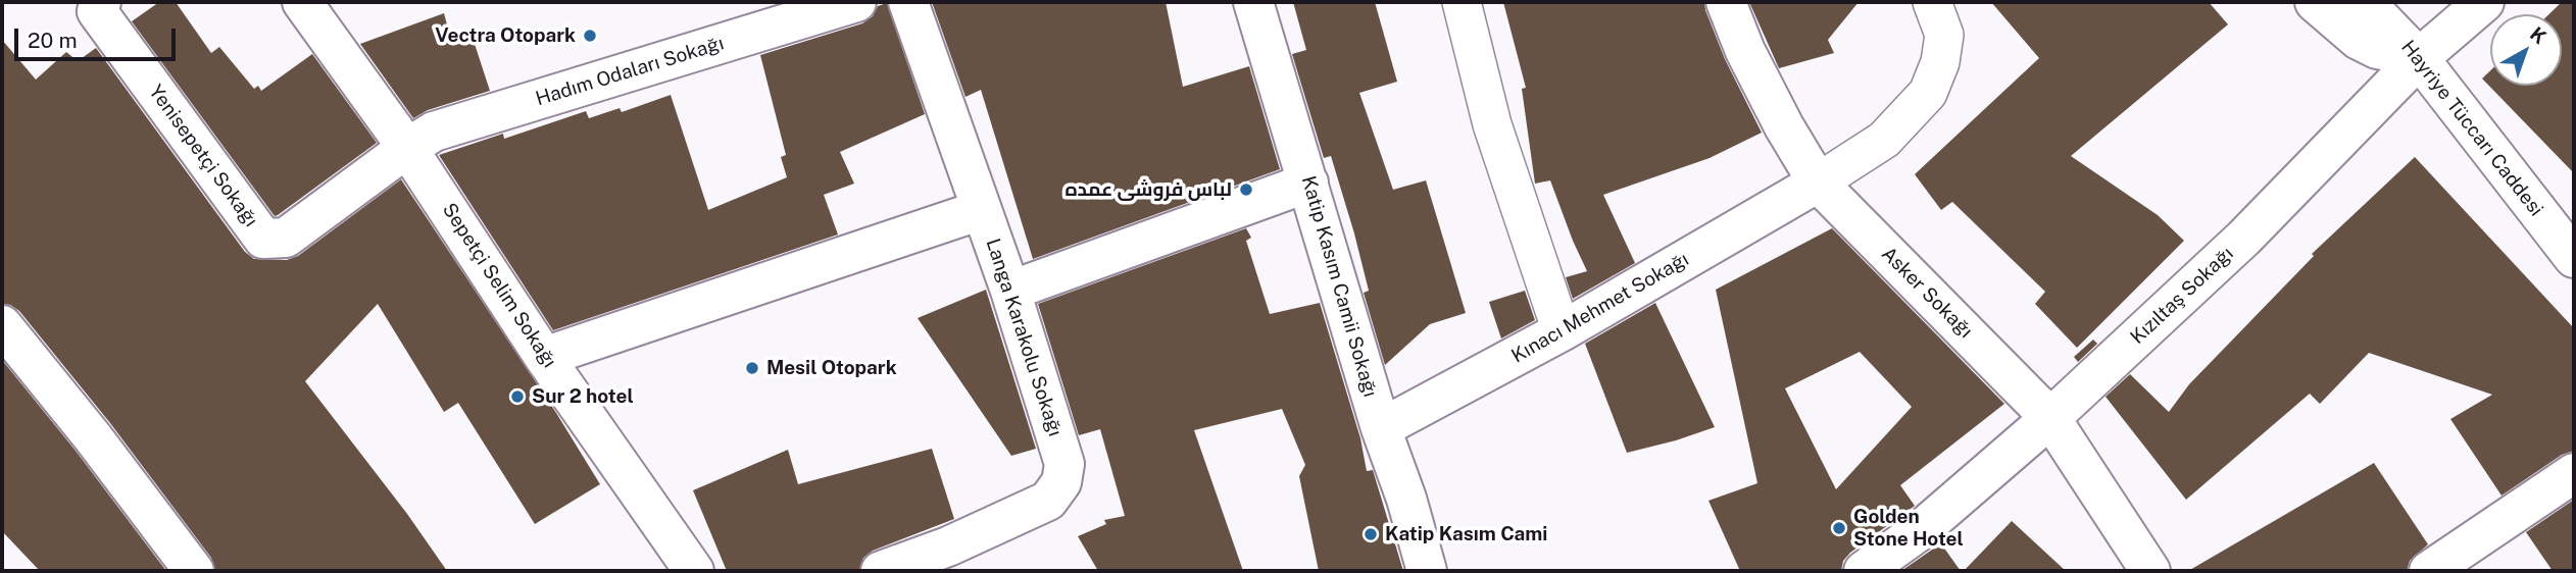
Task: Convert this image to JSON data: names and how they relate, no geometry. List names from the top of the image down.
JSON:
{
  "streets": {
    "street": [
      "Hadım Odaları Sokağı",
      "Hayriye Tüccarı Caddesi",
      "Yenisepetçi Sokağı",
      "Sepetçi Selim Sokağı",
      "Katip Kasım Camii Sokağı",
      "Asker Sokağı",
      "Kızıltaş Sokağı",
      "Kınacı Mehmet Sokağı",
      "Langa Karakolu Sokağı"
    ]
  },
  "crossings": [
    ["Hadım Odaları Sokağı", "Yenisepetçi Sokağı"],
    ["Hadım Odaları Sokağı", "Sepetçi Selim Sokağı"],
    ["Hayriye Tüccarı Caddesi", "Kızıltaş Sokağı"],
    ["Yenisepetçi Sokağı", "Sepetçi Selim Sokağı"],
    ["Katip Kasım Camii Sokağı", "Kınacı Mehmet Sokağı"],
    ["Asker Sokağı", "Kızıltaş Sokağı"],
    ["Asker Sokağı", "Kınacı Mehmet Sokağı"]
  ],
  "places": [
    "Vectra Otopark",
    "لباس فروشی عمده",
    "Mesil Otopark",
    "Sur 2 hotel",
    "Golden Stone Hotel",
    "Katip Kasım Cami"
  ],
  "scale_bar": "20 m",
  "north": "top right"
}
